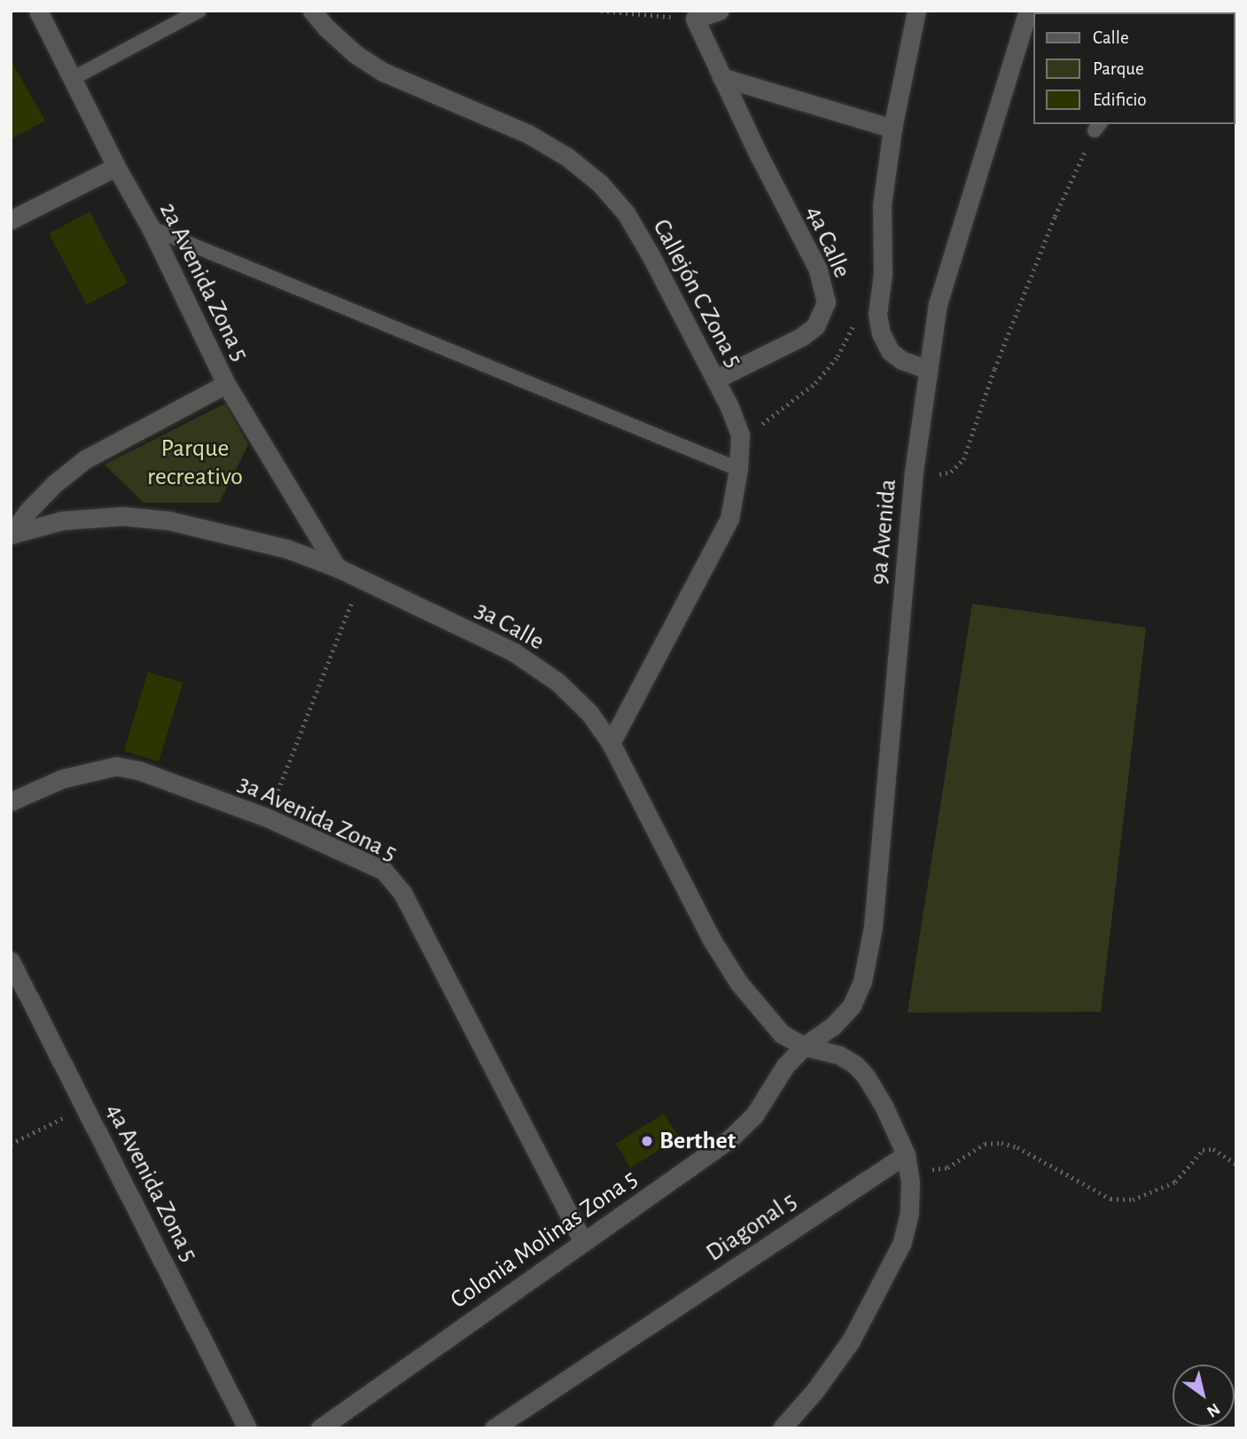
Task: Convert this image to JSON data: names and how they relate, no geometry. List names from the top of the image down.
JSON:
{
  "streets": {
    "street": [
      "4a Calle",
      "2a Avenida Zona 5",
      "Callejón C Zona 5",
      "9a Avenida",
      "3a Calle",
      "3a Avenida Zona 5",
      "4a Avenida Zona 5",
      "Diagonal 5",
      "Colonia Molinas Zona 5"
    ]
  },
  "crossings": [
    ["4a Calle", "Callejón C Zona 5"],
    ["4a Calle", "9a Avenida"],
    ["2a Avenida Zona 5", "3a Calle"],
    ["Callejón C Zona 5", "3a Calle"],
    ["9a Avenida", "3a Calle"],
    ["9a Avenida", "Colonia Molinas Zona 5"],
    ["3a Calle", "Colonia Molinas Zona 5"],
    ["3a Avenida Zona 5", "Colonia Molinas Zona 5"]
  ],
  "parks": ["Parque recreativo"],
  "places": ["Berthet"],
  "legend": ["Calle", "Parque", "Edificio"],
  "north": "bottom right"
}
